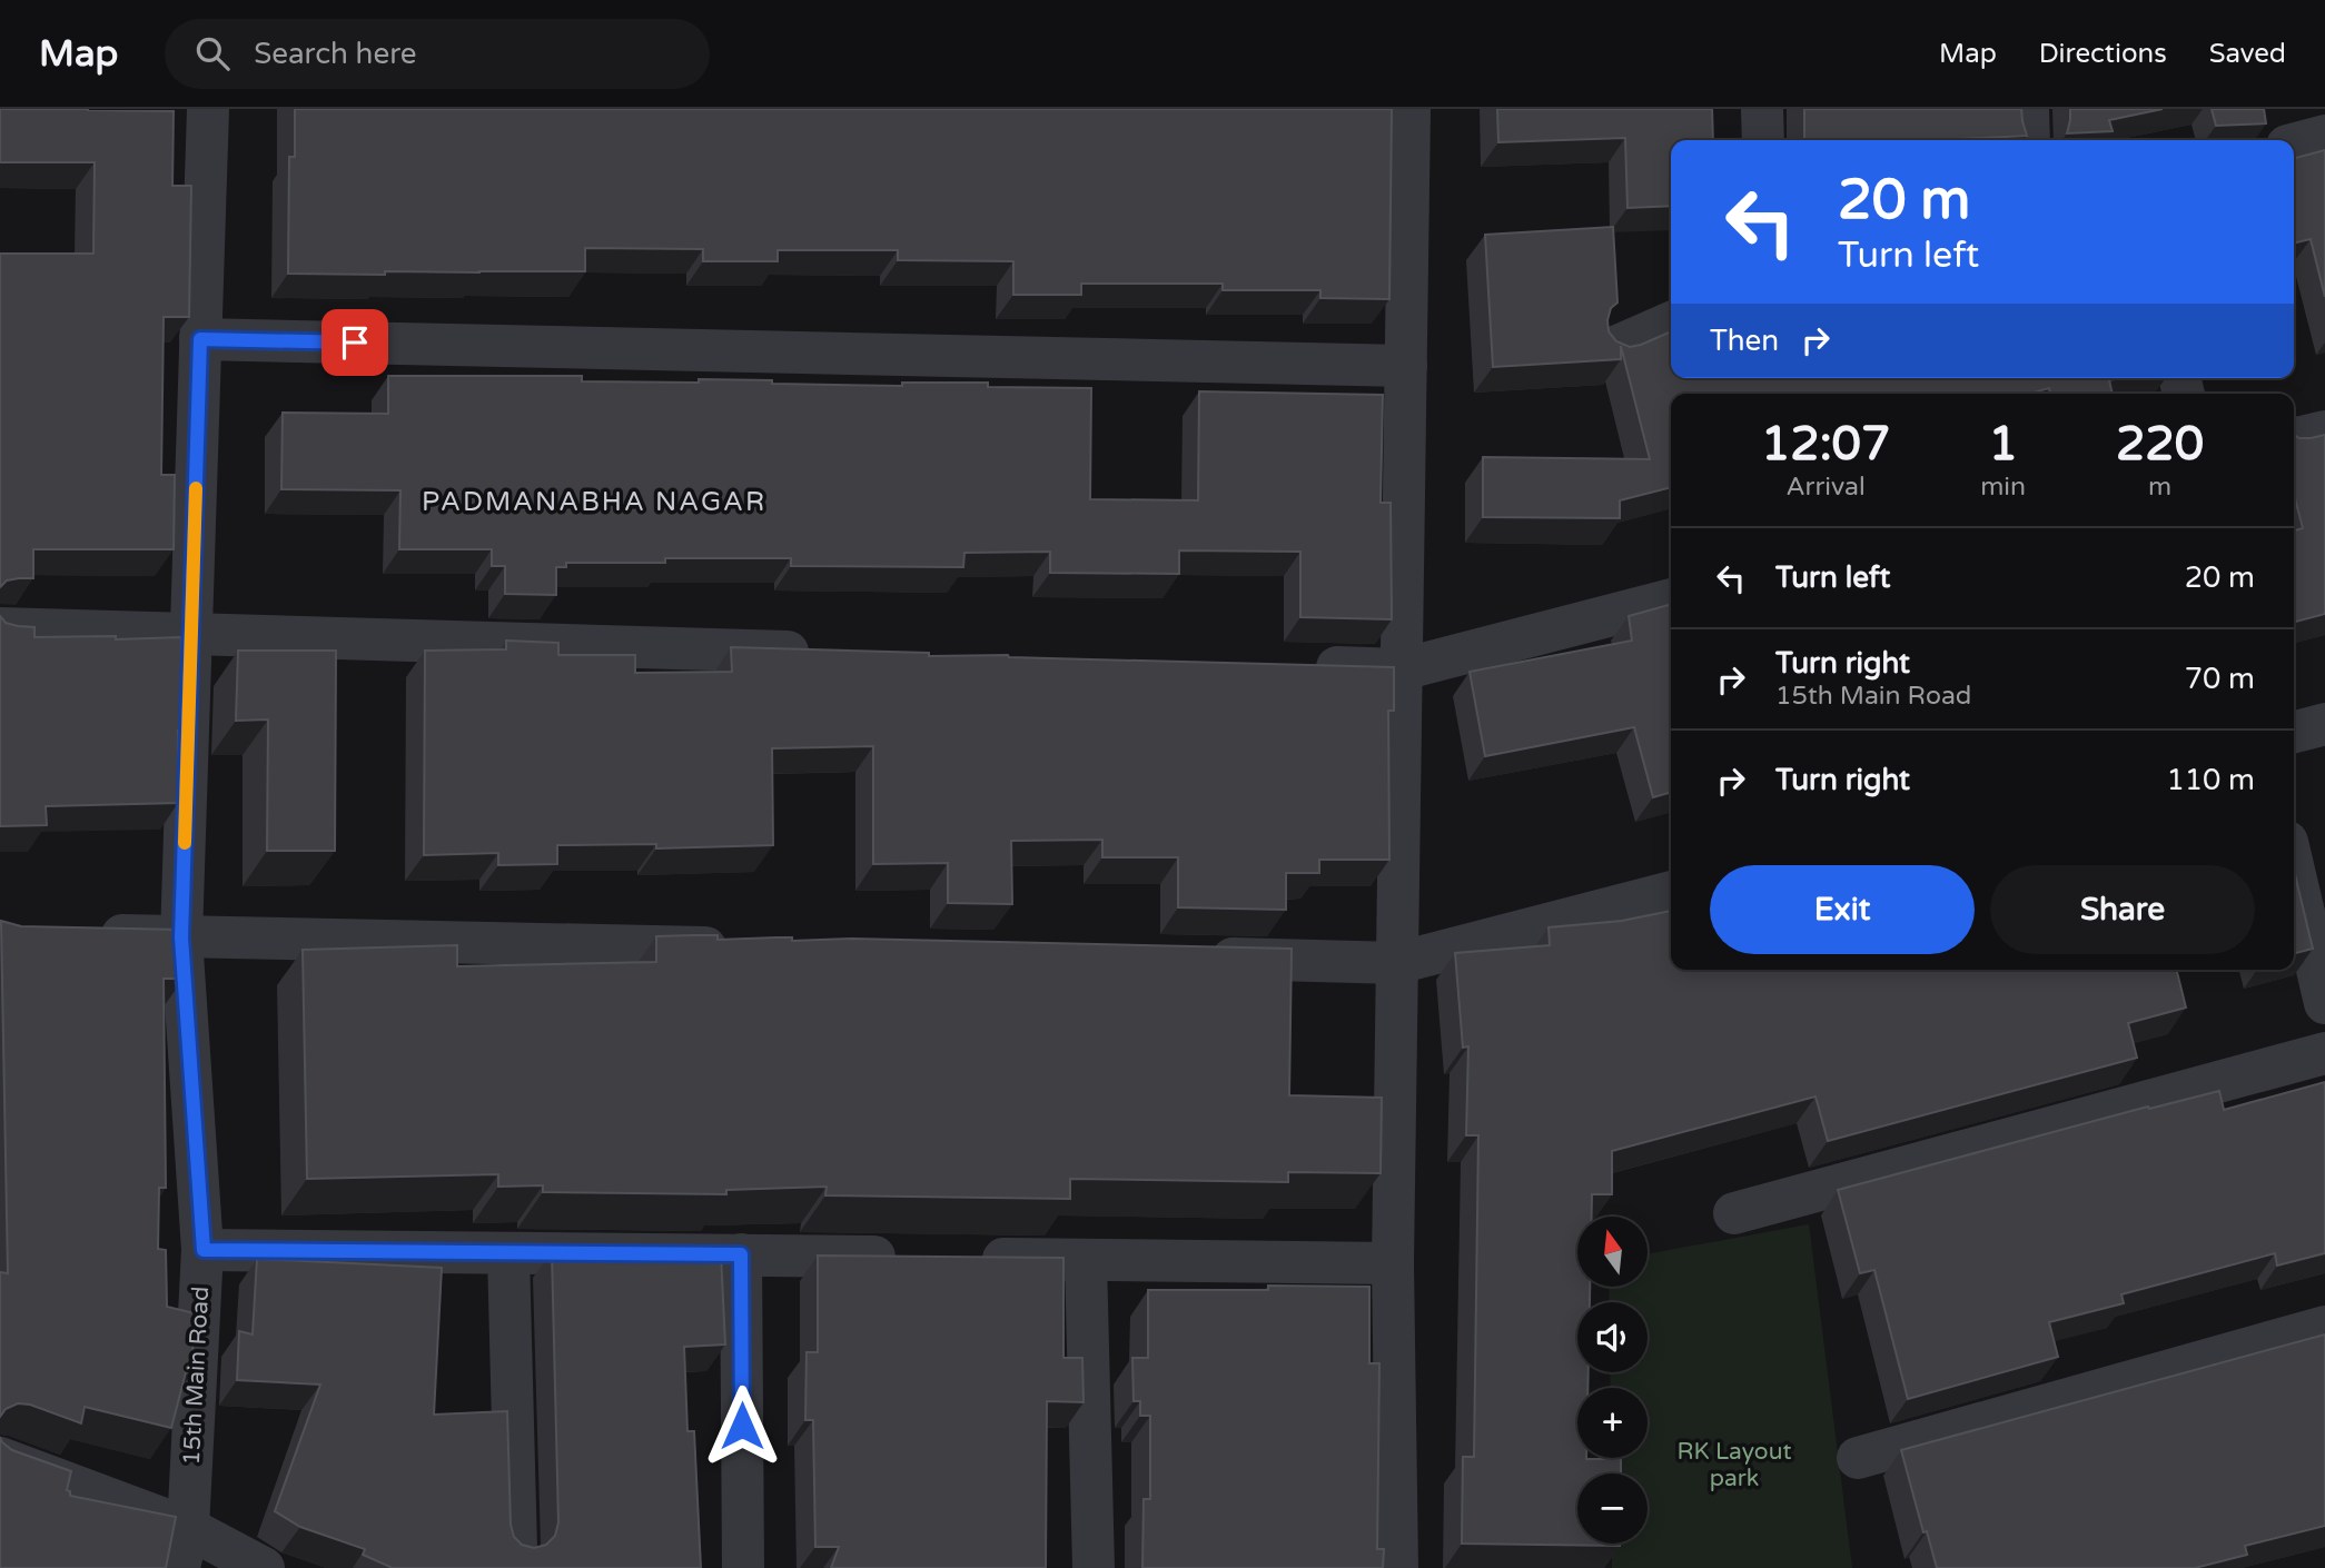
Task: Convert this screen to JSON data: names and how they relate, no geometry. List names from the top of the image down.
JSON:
{
  "streets": {
    "street": ["15th Main Road"]
  },
  "districts": ["PADMANABHA NAGAR"],
  "parks": ["RK Layout park"],
  "north": "top",
  "page": {
    "header": "Map",
    "search": "Search here",
    "nav": ["Map", "Directions", "Saved"],
    "turn": ["20 m", "Turn left"],
    "then": "Then",
    "eta": [
      "12:07",
      "Arrival",
      "1",
      "min",
      "220",
      "m"
    ],
    "list": [
      {
        "name": "Turn left",
        "value": "20 m"
      },
      {
        "name": "Turn right",
        "note": "15th Main Road",
        "value": "70 m"
      },
      {
        "name": "Turn right",
        "value": "110 m"
      }
    ],
    "buttons": ["Exit", "Share"],
    "map_buttons": ["+", "−"]
  }
}
